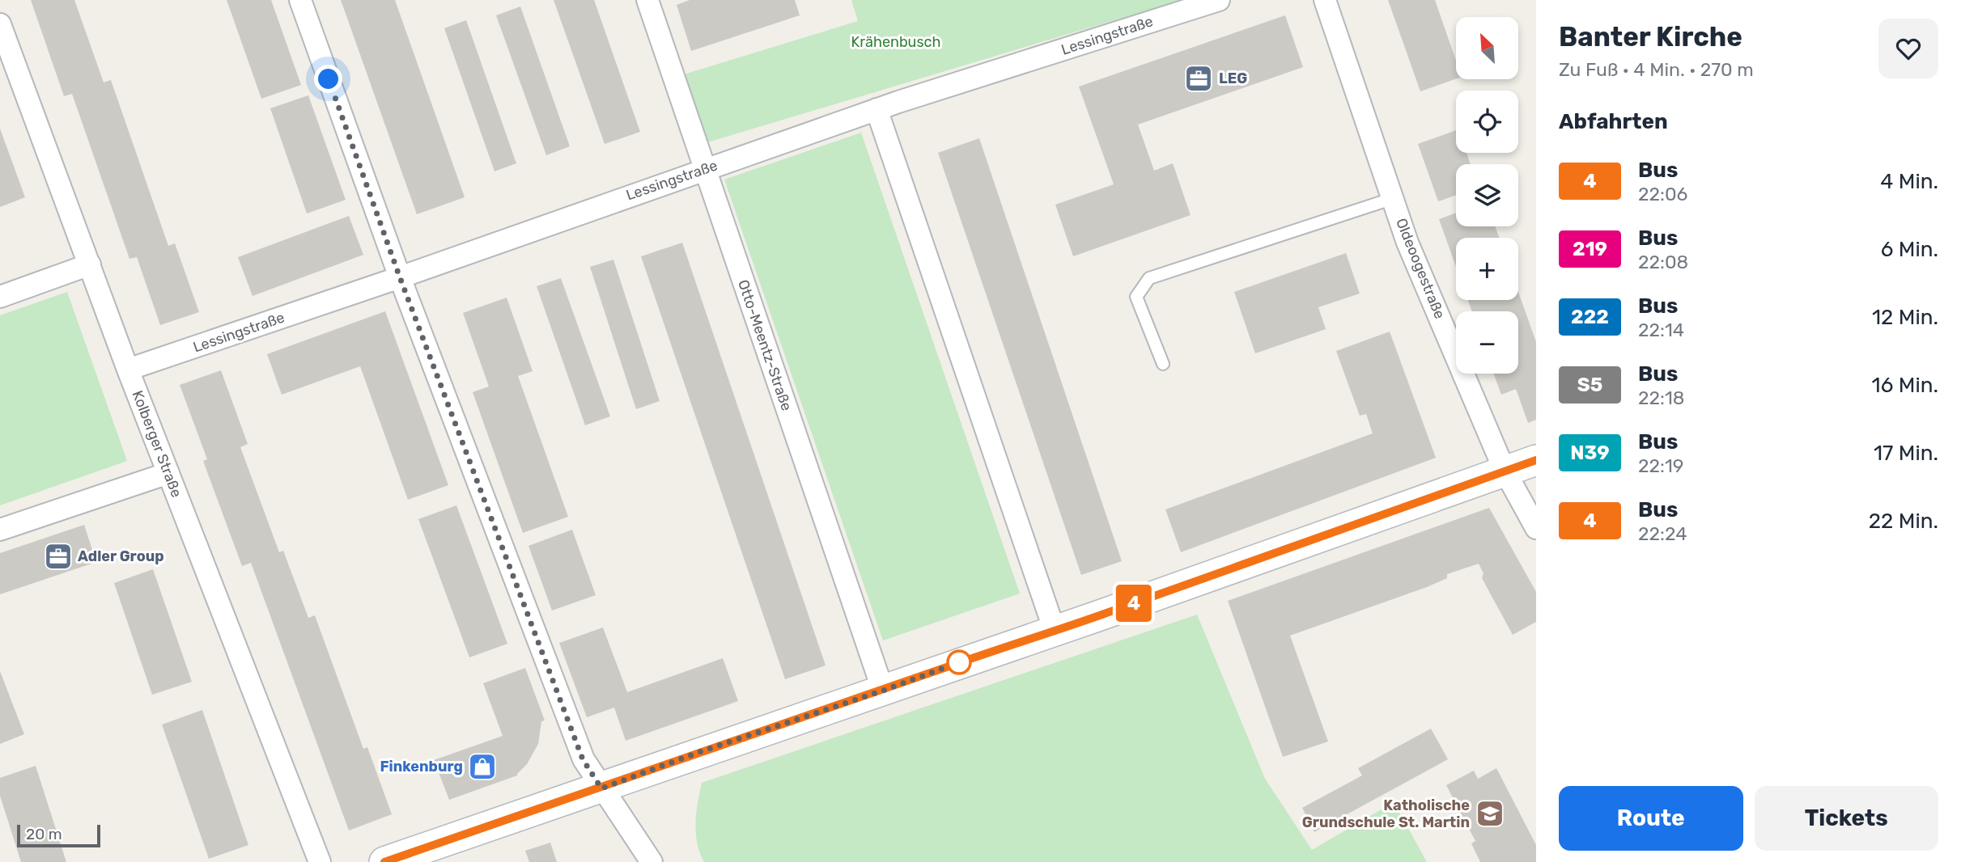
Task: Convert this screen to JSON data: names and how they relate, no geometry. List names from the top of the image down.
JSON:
{
  "streets": {
    "street": [
      "Lessingstraße",
      "Oldeoogestraße",
      "Otto-Meentz-Straße",
      "Kolberger Straße"
    ]
  },
  "crossings": [
    ["Lessingstraße", "Otto-Meentz-Straße"],
    ["Lessingstraße", "Kolberger Straße"]
  ],
  "parks": ["Krähenbusch"],
  "places": {
    "office": ["LEG", "Adler Group"],
    "shop": ["Finkenburg"],
    "school or university": ["Katholische Grundschule St. Martin"]
  },
  "lines": ["bus line 4"],
  "scale_bar": "20 m",
  "north": "top left",
  "page": {
    "on_map": "4",
    "heading": [
      ["Banter Kirche", "Zu Fuß · 4 Min. · 270 m"],
      "Abfahrten"
    ],
    "map_buttons": ["+", "−"],
    "list": [
      {
        "mark": "4",
        "name": "Bus",
        "note": "22:06",
        "value": "4 Min."
      },
      {
        "mark": "219",
        "name": "Bus",
        "note": "22:08",
        "value": "6 Min."
      },
      {
        "mark": "222",
        "name": "Bus",
        "note": "22:14",
        "value": "12 Min."
      },
      {
        "mark": "S5",
        "name": "Bus",
        "note": "22:18",
        "value": "16 Min."
      },
      {
        "mark": "N39",
        "name": "Bus",
        "note": "22:19",
        "value": "17 Min."
      },
      {
        "mark": "4",
        "name": "Bus",
        "note": "22:24",
        "value": "22 Min."
      }
    ],
    "buttons": ["Route", "Tickets"],
    "scale": "20 m"
  }
}
